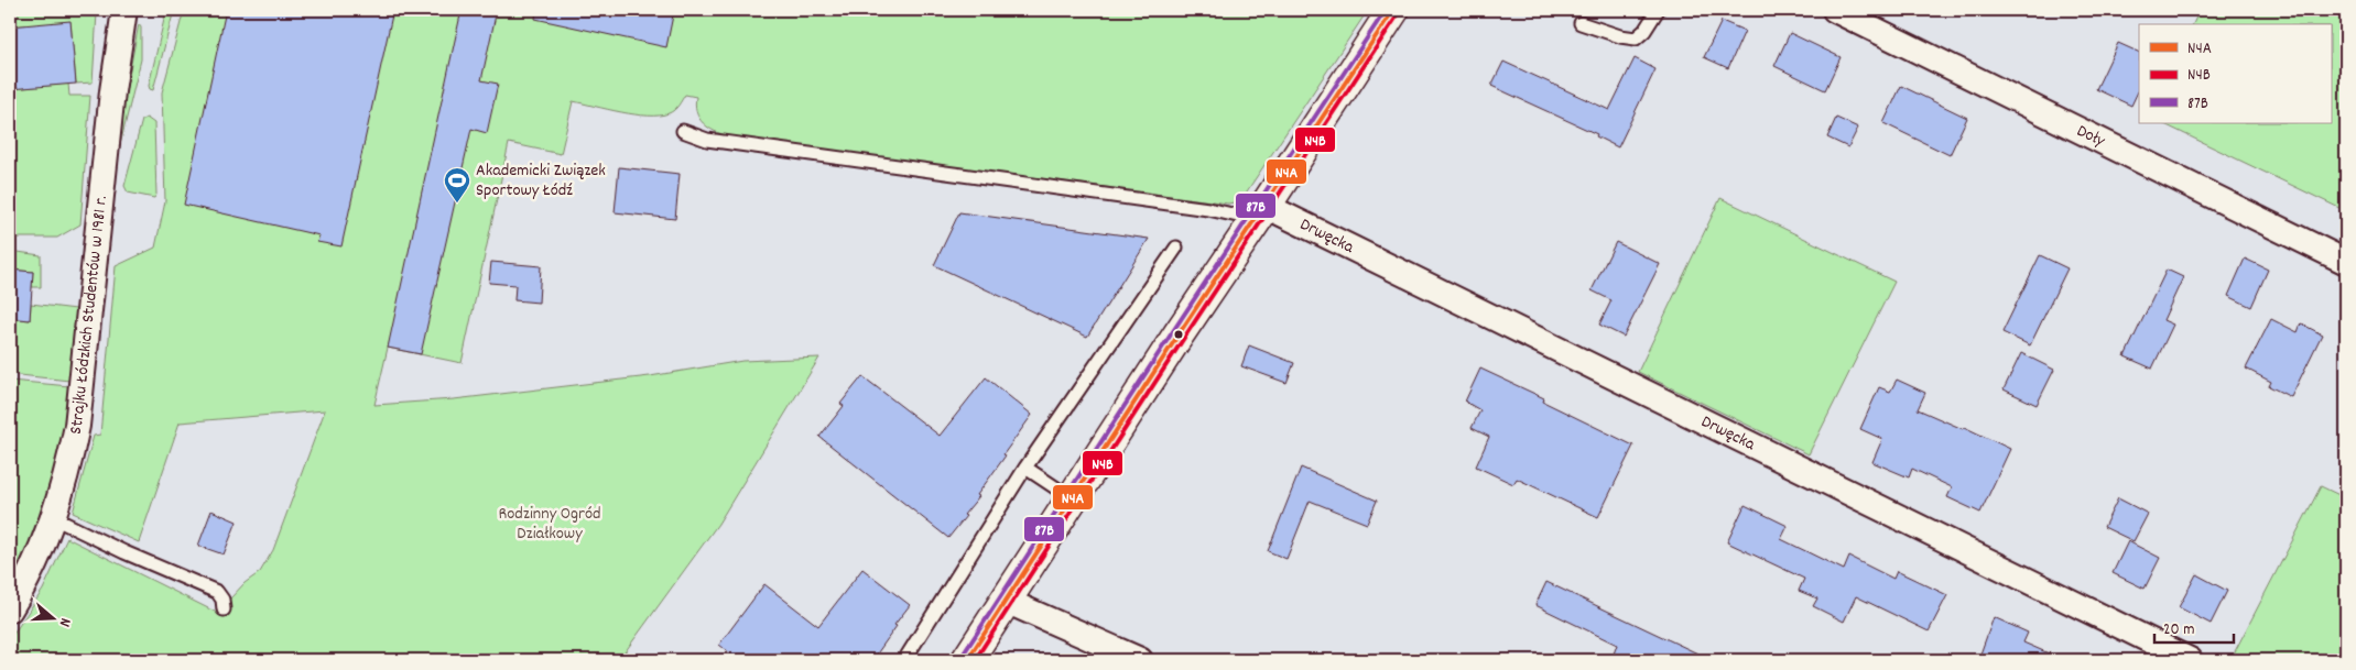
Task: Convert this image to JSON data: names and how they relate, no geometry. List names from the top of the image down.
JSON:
{
  "streets": {
    "street": ["Doły", "Drwęcka", "Strajku Łódzkich Studentów w 1981 r."]
  },
  "parks": ["Rodzinny Ogród Działkowy"],
  "places": {
    "sports": ["Akademicki Związek Sportowy Łódź"]
  },
  "lines": ["transit line N4A", "transit line 87B", "transit line N4B"],
  "legend": ["N4A", "N4B", "87B"],
  "scale_bar": "20 m",
  "north": "right"
}
